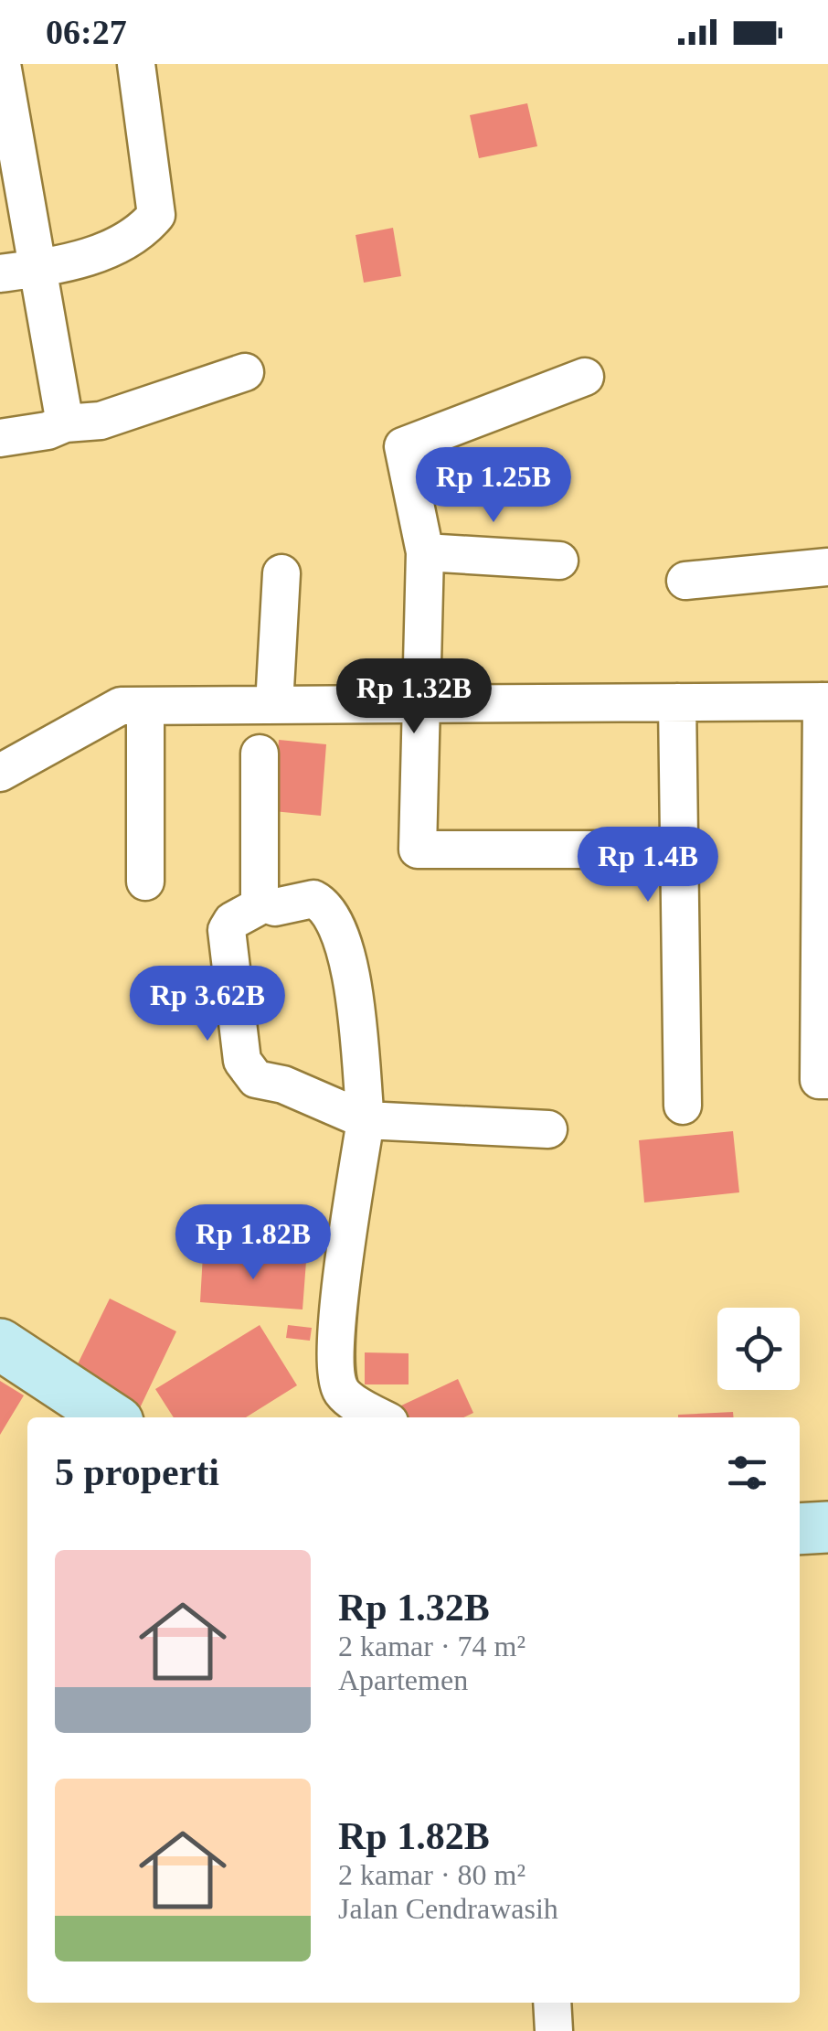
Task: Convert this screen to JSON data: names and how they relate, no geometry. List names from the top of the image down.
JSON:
{
  "page": {
    "status": "06:27",
    "price": [
      "Rp 1.25B",
      "Rp 1.32B",
      "Rp 1.4B",
      "Rp 3.62B",
      "Rp 1.82B"
    ],
    "heading": "5 properti",
    "list": [
      {
        "name": "Rp 1.32B",
        "note": "2 kamar · 74 m² · Apartemen"
      },
      {
        "name": "Rp 1.82B",
        "note": "2 kamar · 80 m² · Jalan Cendrawasih"
      }
    ]
  }
}
